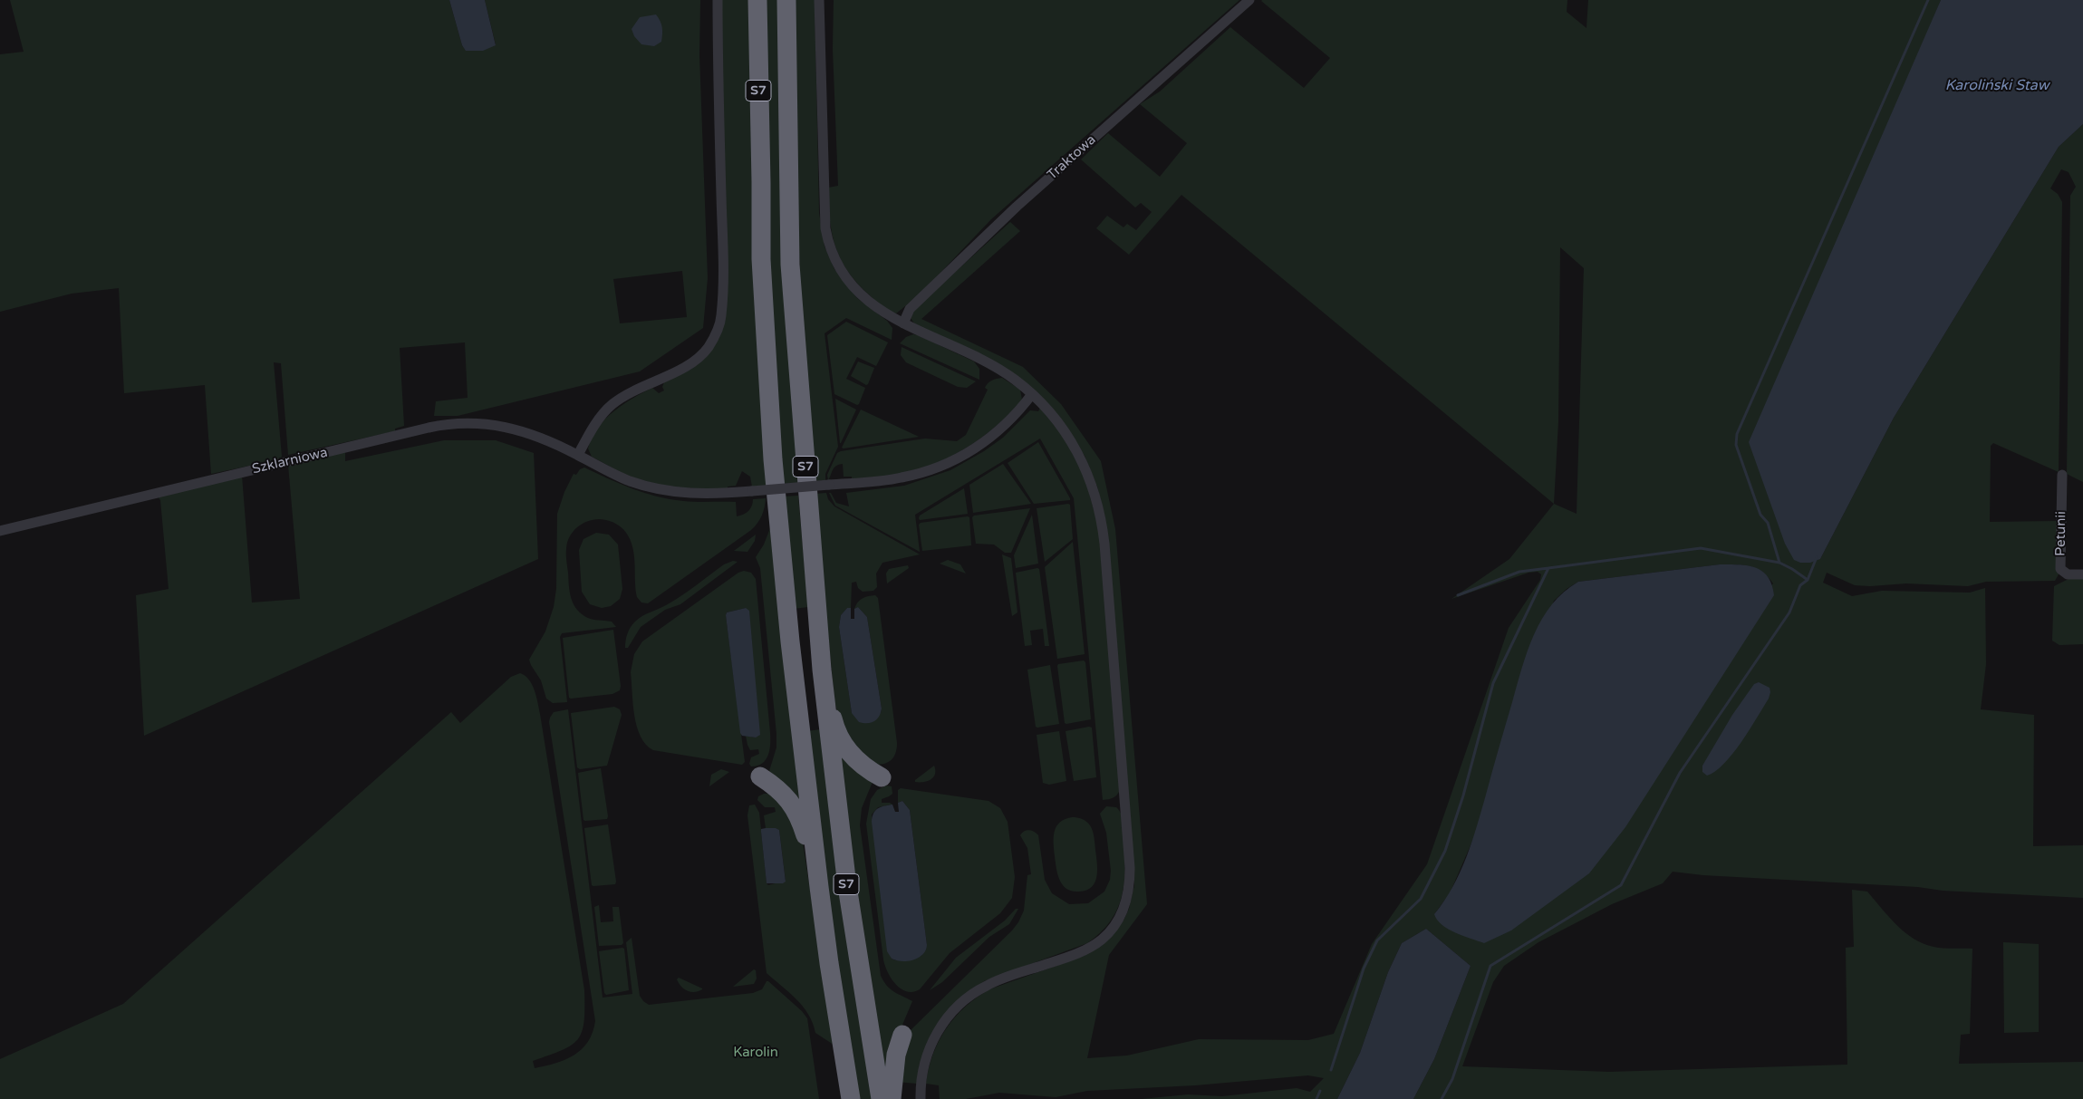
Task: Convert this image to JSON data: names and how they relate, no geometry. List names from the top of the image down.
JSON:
{
  "streets": {
    "highway": ["S7"],
    "street": ["Traktowa", "Szklarniowa", "Petunii"]
  },
  "water": ["Karoliński Staw"],
  "parks": ["Karolin"]
}
